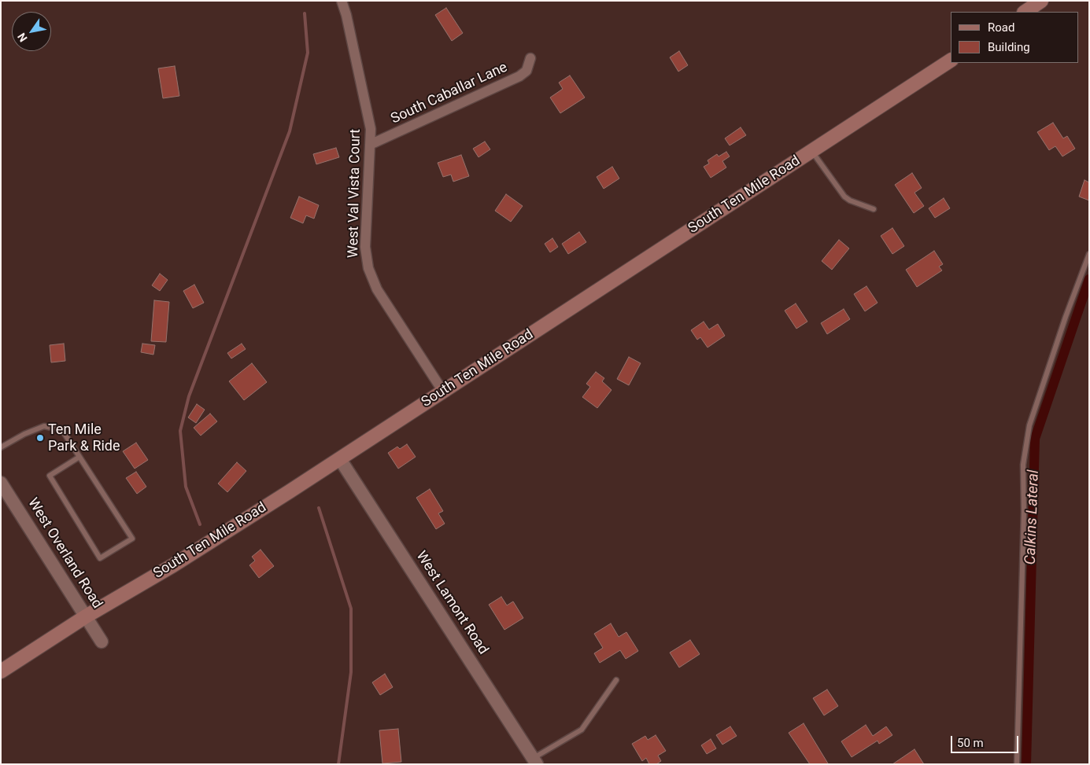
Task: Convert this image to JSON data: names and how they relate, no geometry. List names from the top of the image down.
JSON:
{
  "streets": {
    "main road": ["South Ten Mile Road"],
    "street": [
      "South Caballar Lane",
      "West Val Vista Court",
      "West Overland Road",
      "West Lamont Road"
    ]
  },
  "crossings": [
    ["South Caballar Lane", "West Val Vista Court"],
    ["West Val Vista Court", "South Ten Mile Road"],
    ["South Ten Mile Road", "West Overland Road"],
    ["South Ten Mile Road", "West Lamont Road"]
  ],
  "water": ["Calkins Lateral"],
  "places": ["Ten Mile Park & Ride"],
  "legend": ["Road", "Building"],
  "scale_bar": "50 m",
  "north": "bottom left"
}
